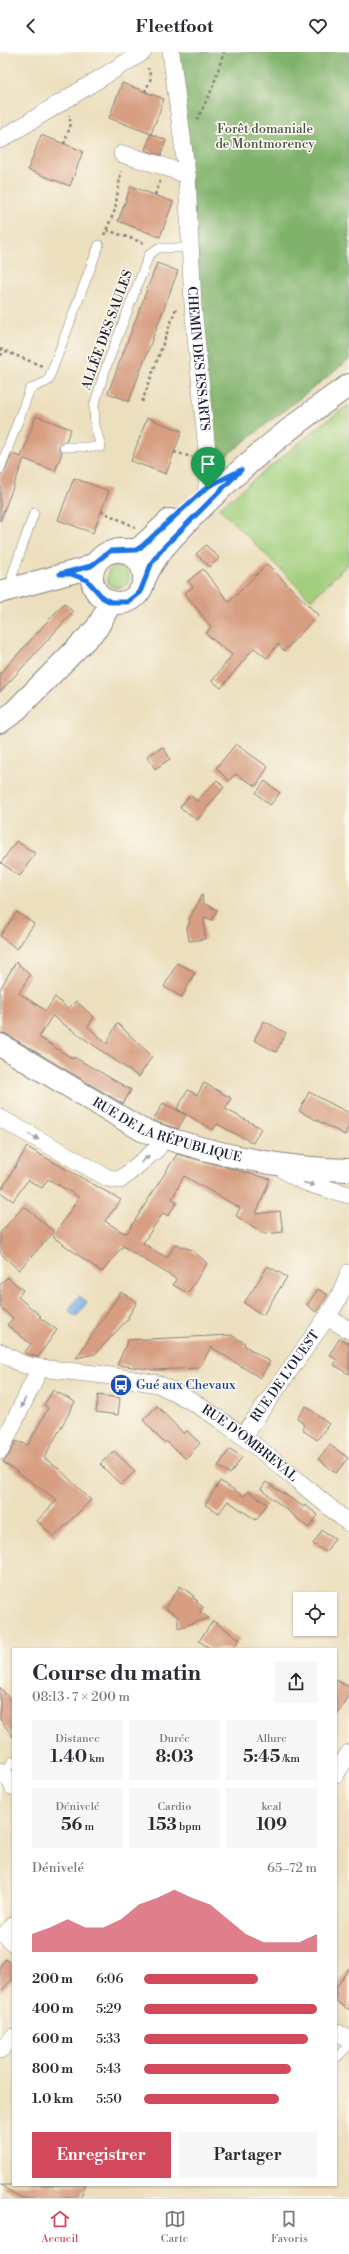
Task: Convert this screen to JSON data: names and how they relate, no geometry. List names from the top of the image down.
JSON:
{
  "streets": {
    "main road": ["RUE DE LA RÉPUBLIQUE"],
    "street": ["CHEMIN DES ESSARTS", "RUE DE L'OUEST", "RUE D'OMBREVAL"],
    "lane": ["ALLÉE DES SAULES"]
  },
  "crossings": [
    ["RUE DE L'OUEST", "RUE D'OMBREVAL"]
  ],
  "parks": ["Forêt domaniale de Montmorency"],
  "places": {
    "bus stop": ["Gué aux Chevaux"]
  },
  "page": {
    "header": "Fleetfoot",
    "heading": ["Course du matin", "08:13 · 7 × 200 m"],
    "stats": [
      ["Distance", "1.40 km"],
      ["Durée", "8:03"],
      ["Allure", "5:45 /km"],
      ["Dénivelé", "56 m"],
      ["Cardio", "153 bpm"],
      ["kcal", "109"]
    ],
    "chart": ["Dénivelé", "65–72 m"],
    "list": [
      {
        "name": "200 m",
        "note": "6:06"
      },
      {
        "name": "400 m",
        "note": "5:29"
      },
      {
        "name": "600 m",
        "note": "5:33"
      },
      {
        "name": "800 m",
        "note": "5:43"
      },
      {
        "name": "1.0 km",
        "note": "5:50"
      }
    ],
    "buttons": ["Enregistrer", "Partager"],
    "tabs": ["Accueil", "Carte", "Favoris"]
  }
}
